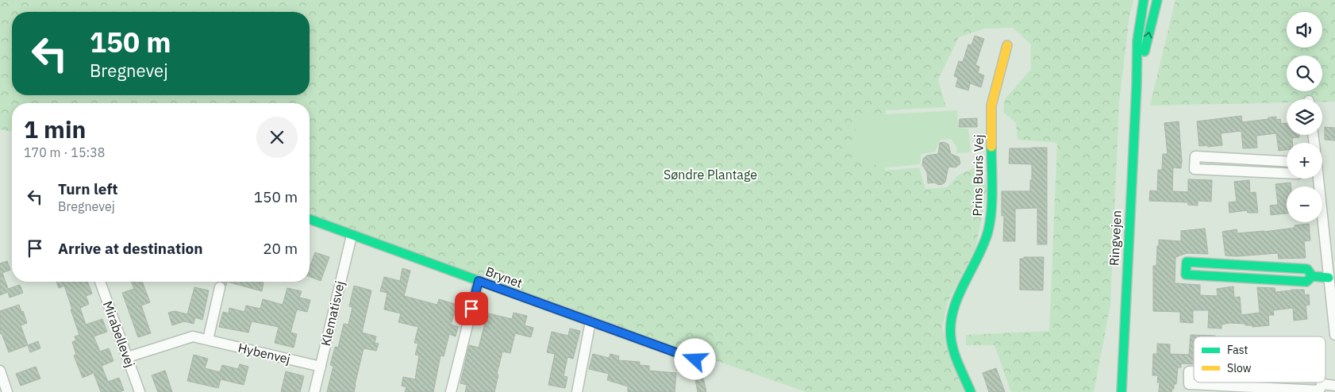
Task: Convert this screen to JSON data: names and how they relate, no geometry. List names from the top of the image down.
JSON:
{
  "streets": {
    "street": [
      "Prins Buris Vej",
      "Ringvejen",
      "Brynet",
      "Klematisvej",
      "Mirabellevej",
      "Hybenvej"
    ]
  },
  "crossings": [
    ["Brynet", "Klematisvej"],
    ["Klematisvej", "Hybenvej"],
    ["Mirabellevej", "Hybenvej"]
  ],
  "parks": ["Søndre Plantage"],
  "legend": ["Fast", "Slow"],
  "page": {
    "map_buttons": ["+", "−"],
    "turn": ["150 m", "Bregnevej"],
    "heading": ["1 min", "170 m · 15:38"],
    "list": [
      {
        "name": "Turn left",
        "note": "Bregnevej",
        "value": "150 m"
      },
      {
        "name": "Arrive at destination",
        "value": "20 m"
      }
    ]
  }
}
